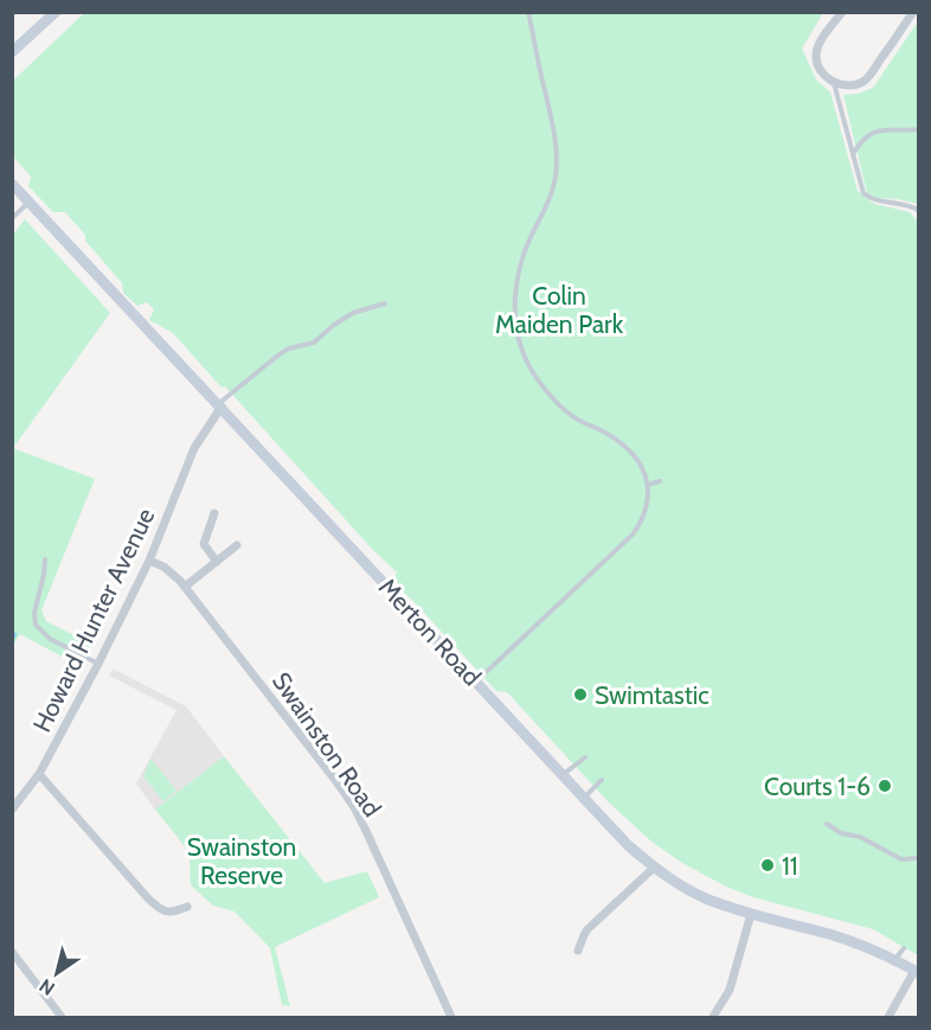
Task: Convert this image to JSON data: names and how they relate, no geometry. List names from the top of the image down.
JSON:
{
  "streets": {
    "main road": ["Merton Road"],
    "street": ["Howard Hunter Avenue", "Swainston Road"]
  },
  "crossings": [
    ["Howard Hunter Avenue", "Merton Road"],
    ["Howard Hunter Avenue", "Swainston Road"]
  ],
  "parks": ["Colin Maiden Park", "Swainston Reserve"],
  "places": ["Swimtastic", "Courts 1-6", "11"],
  "north": "bottom left"
}
